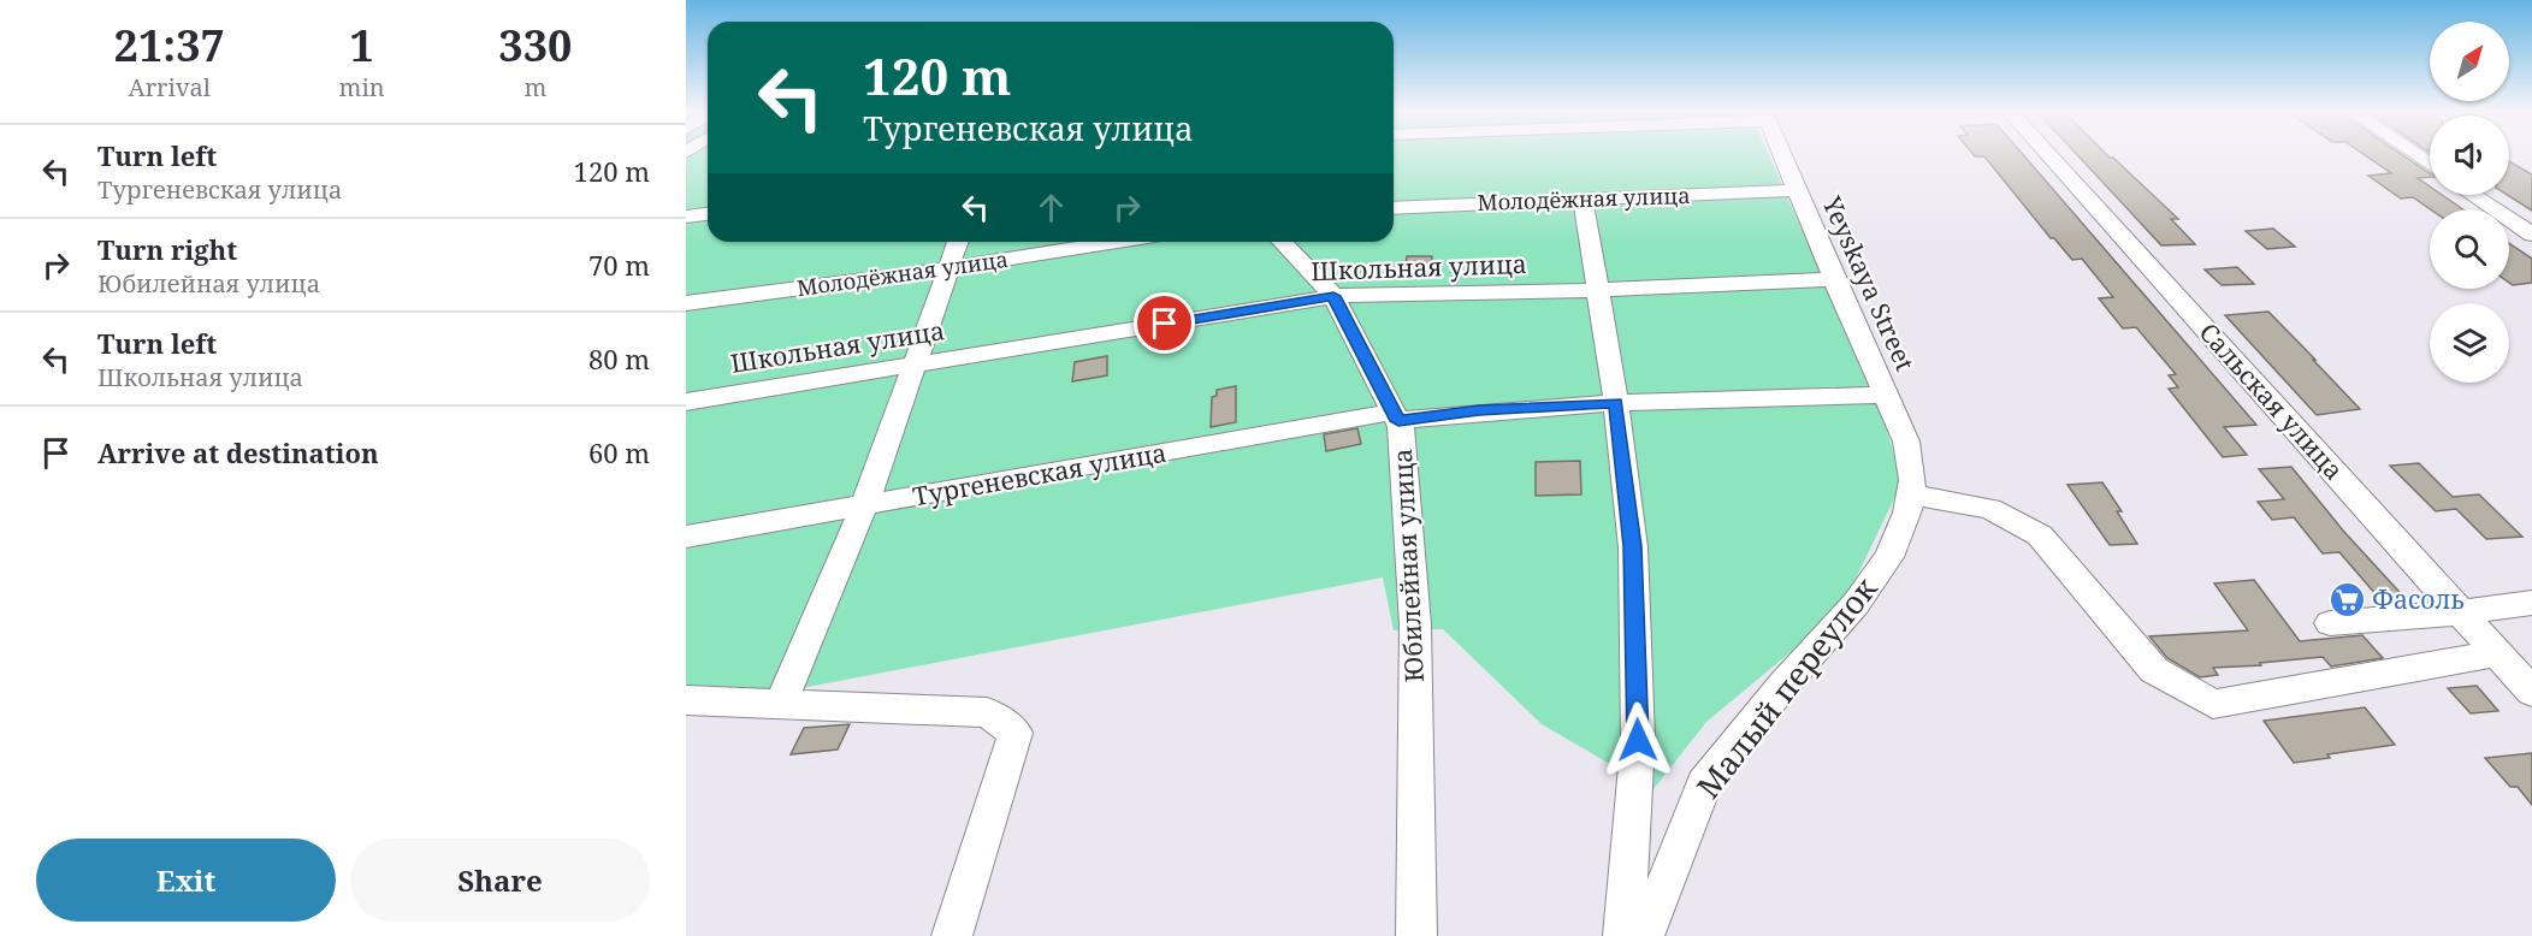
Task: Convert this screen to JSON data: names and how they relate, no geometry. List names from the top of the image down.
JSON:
{
  "streets": {
    "street": [
      "Молодёжная улица",
      "Школьная улица",
      "Yeyskaya Street",
      "Сальская улица",
      "Тургеневская улица",
      "Юбилейная улица",
      "Малый переулок"
    ]
  },
  "crossings": [
    ["Молодёжная улица", "Yeyskaya Street"],
    ["Школьная улица", "Yeyskaya Street"],
    ["Школьная улица", "Юбилейная улица"],
    ["Yeyskaya Street", "Тургеневская улица"],
    ["Yeyskaya Street", "Малый переулок"],
    ["Тургеневская улица", "Юбилейная улица"]
  ],
  "places": {
    "supermarket": ["Фасоль"]
  },
  "north": "top right",
  "page": {
    "eta": [
      "21:37",
      "Arrival",
      "1",
      "min",
      "330",
      "m"
    ],
    "turn": ["120 m", "Тургеневская улица"],
    "list": [
      {
        "name": "Turn left",
        "note": "Тургеневская улица",
        "value": "120 m"
      },
      {
        "name": "Turn right",
        "note": "Юбилейная улица",
        "value": "70 m"
      },
      {
        "name": "Turn left",
        "note": "Школьная улица",
        "value": "80 m"
      },
      {
        "name": "Arrive at destination",
        "value": "60 m"
      }
    ],
    "buttons": ["Exit", "Share"]
  }
}
